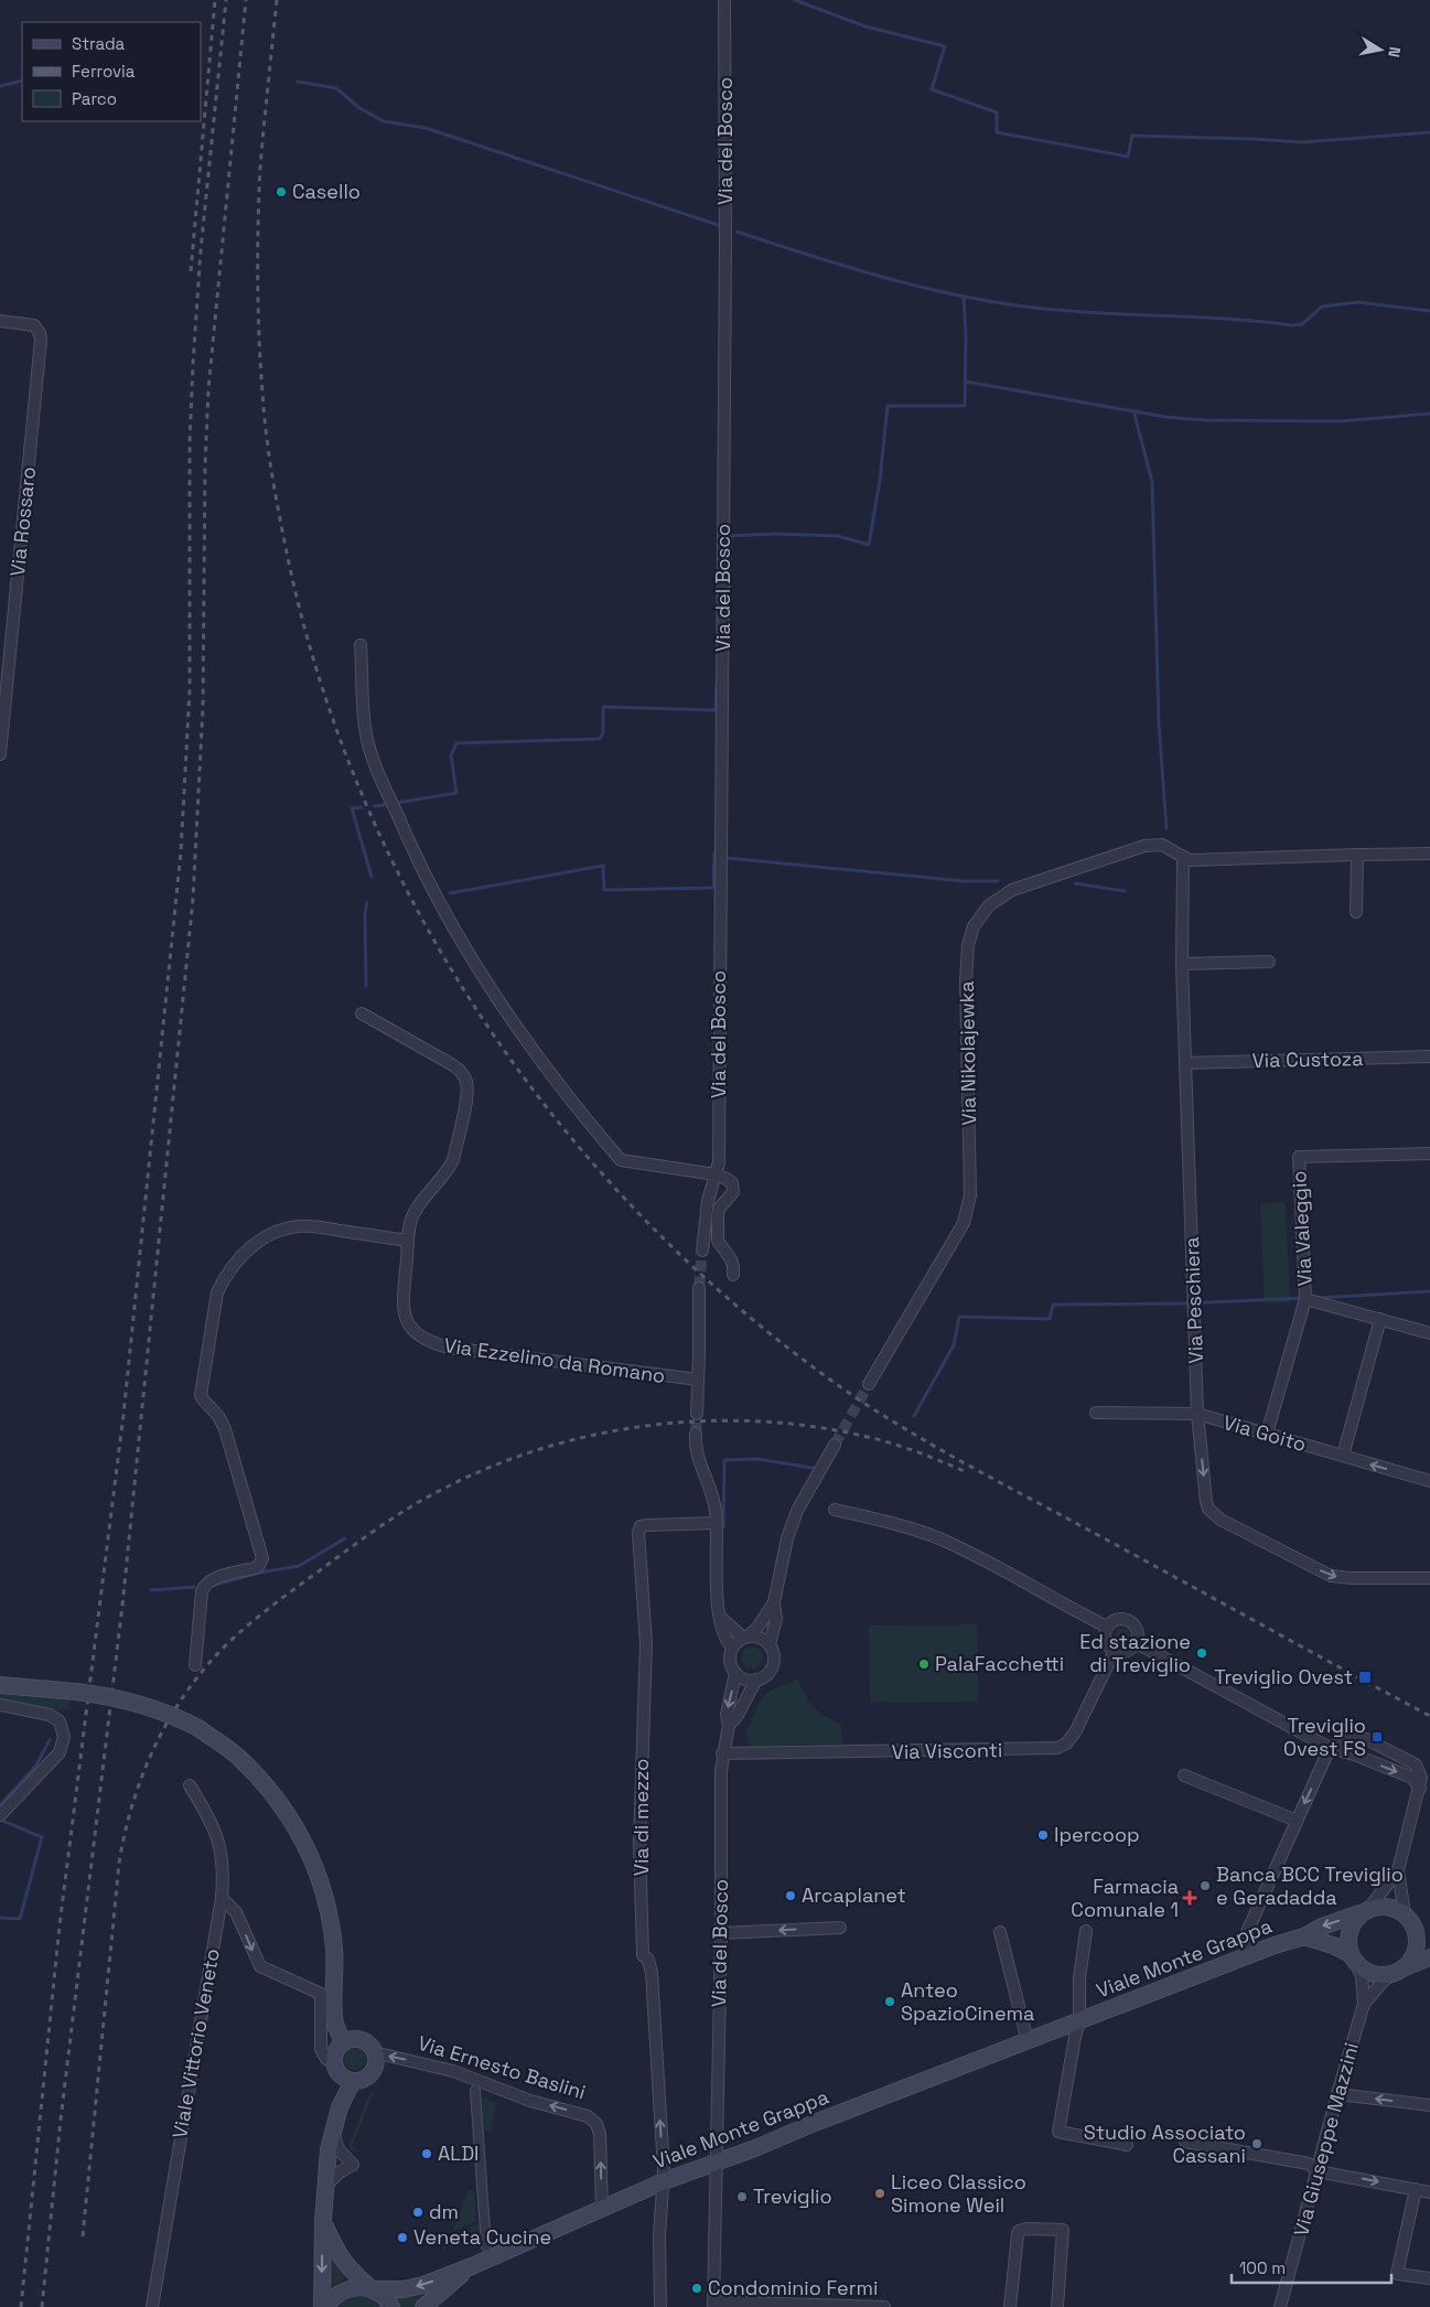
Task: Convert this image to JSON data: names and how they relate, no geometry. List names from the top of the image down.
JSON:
{
  "streets": {
    "main road": ["Viale Monte Grappa", "Via Ernesto Baslini"],
    "street": [
      "Via del Bosco",
      "Via Rossaro",
      "Via Nikolajewka",
      "Via Custoza",
      "Via Valeggio",
      "Via Peschiera",
      "Via Ezzelino da Romano",
      "Via Goito",
      "Via Visconti",
      "Via di mezzo",
      "Viale Vittorio Veneto",
      "Via Giuseppe Mazzini"
    ]
  },
  "crossings": [
    ["Via del Bosco", "Via Visconti"],
    ["Via del Bosco", "Viale Monte Grappa"],
    ["Via Nikolajewka", "Via Peschiera"],
    ["Via Custoza", "Via Peschiera"],
    ["Via Peschiera", "Via Goito"],
    ["Via di mezzo", "Viale Monte Grappa"],
    ["Viale Monte Grappa", "Via Ernesto Baslini"],
    ["Viale Monte Grappa", "Via Giuseppe Mazzini"]
  ],
  "one_way": ["Via di mezzo", "Via Ernesto Baslini"],
  "places": {
    "other": [
      "Casello",
      "Ed stazione di Treviglio",
      "PalaFacchetti",
      "Ipercoop",
      "Banca BCC Treviglio e Geradadda",
      "Arcaplanet",
      "Anteo SpazioCinema",
      "Studio Associato Cassani",
      "ALDI",
      "Liceo Classico Simone Weil",
      "Treviglio",
      "dm",
      "Veneta Cucine",
      "Condominio Fermi"
    ],
    "transit": ["Treviglio Ovest", "Treviglio Ovest FS"],
    "health": ["Farmacia Comunale 1"]
  },
  "legend": ["Strada", "Ferrovia", "Parco"],
  "scale_bar": "100 m",
  "north": "right"
}
